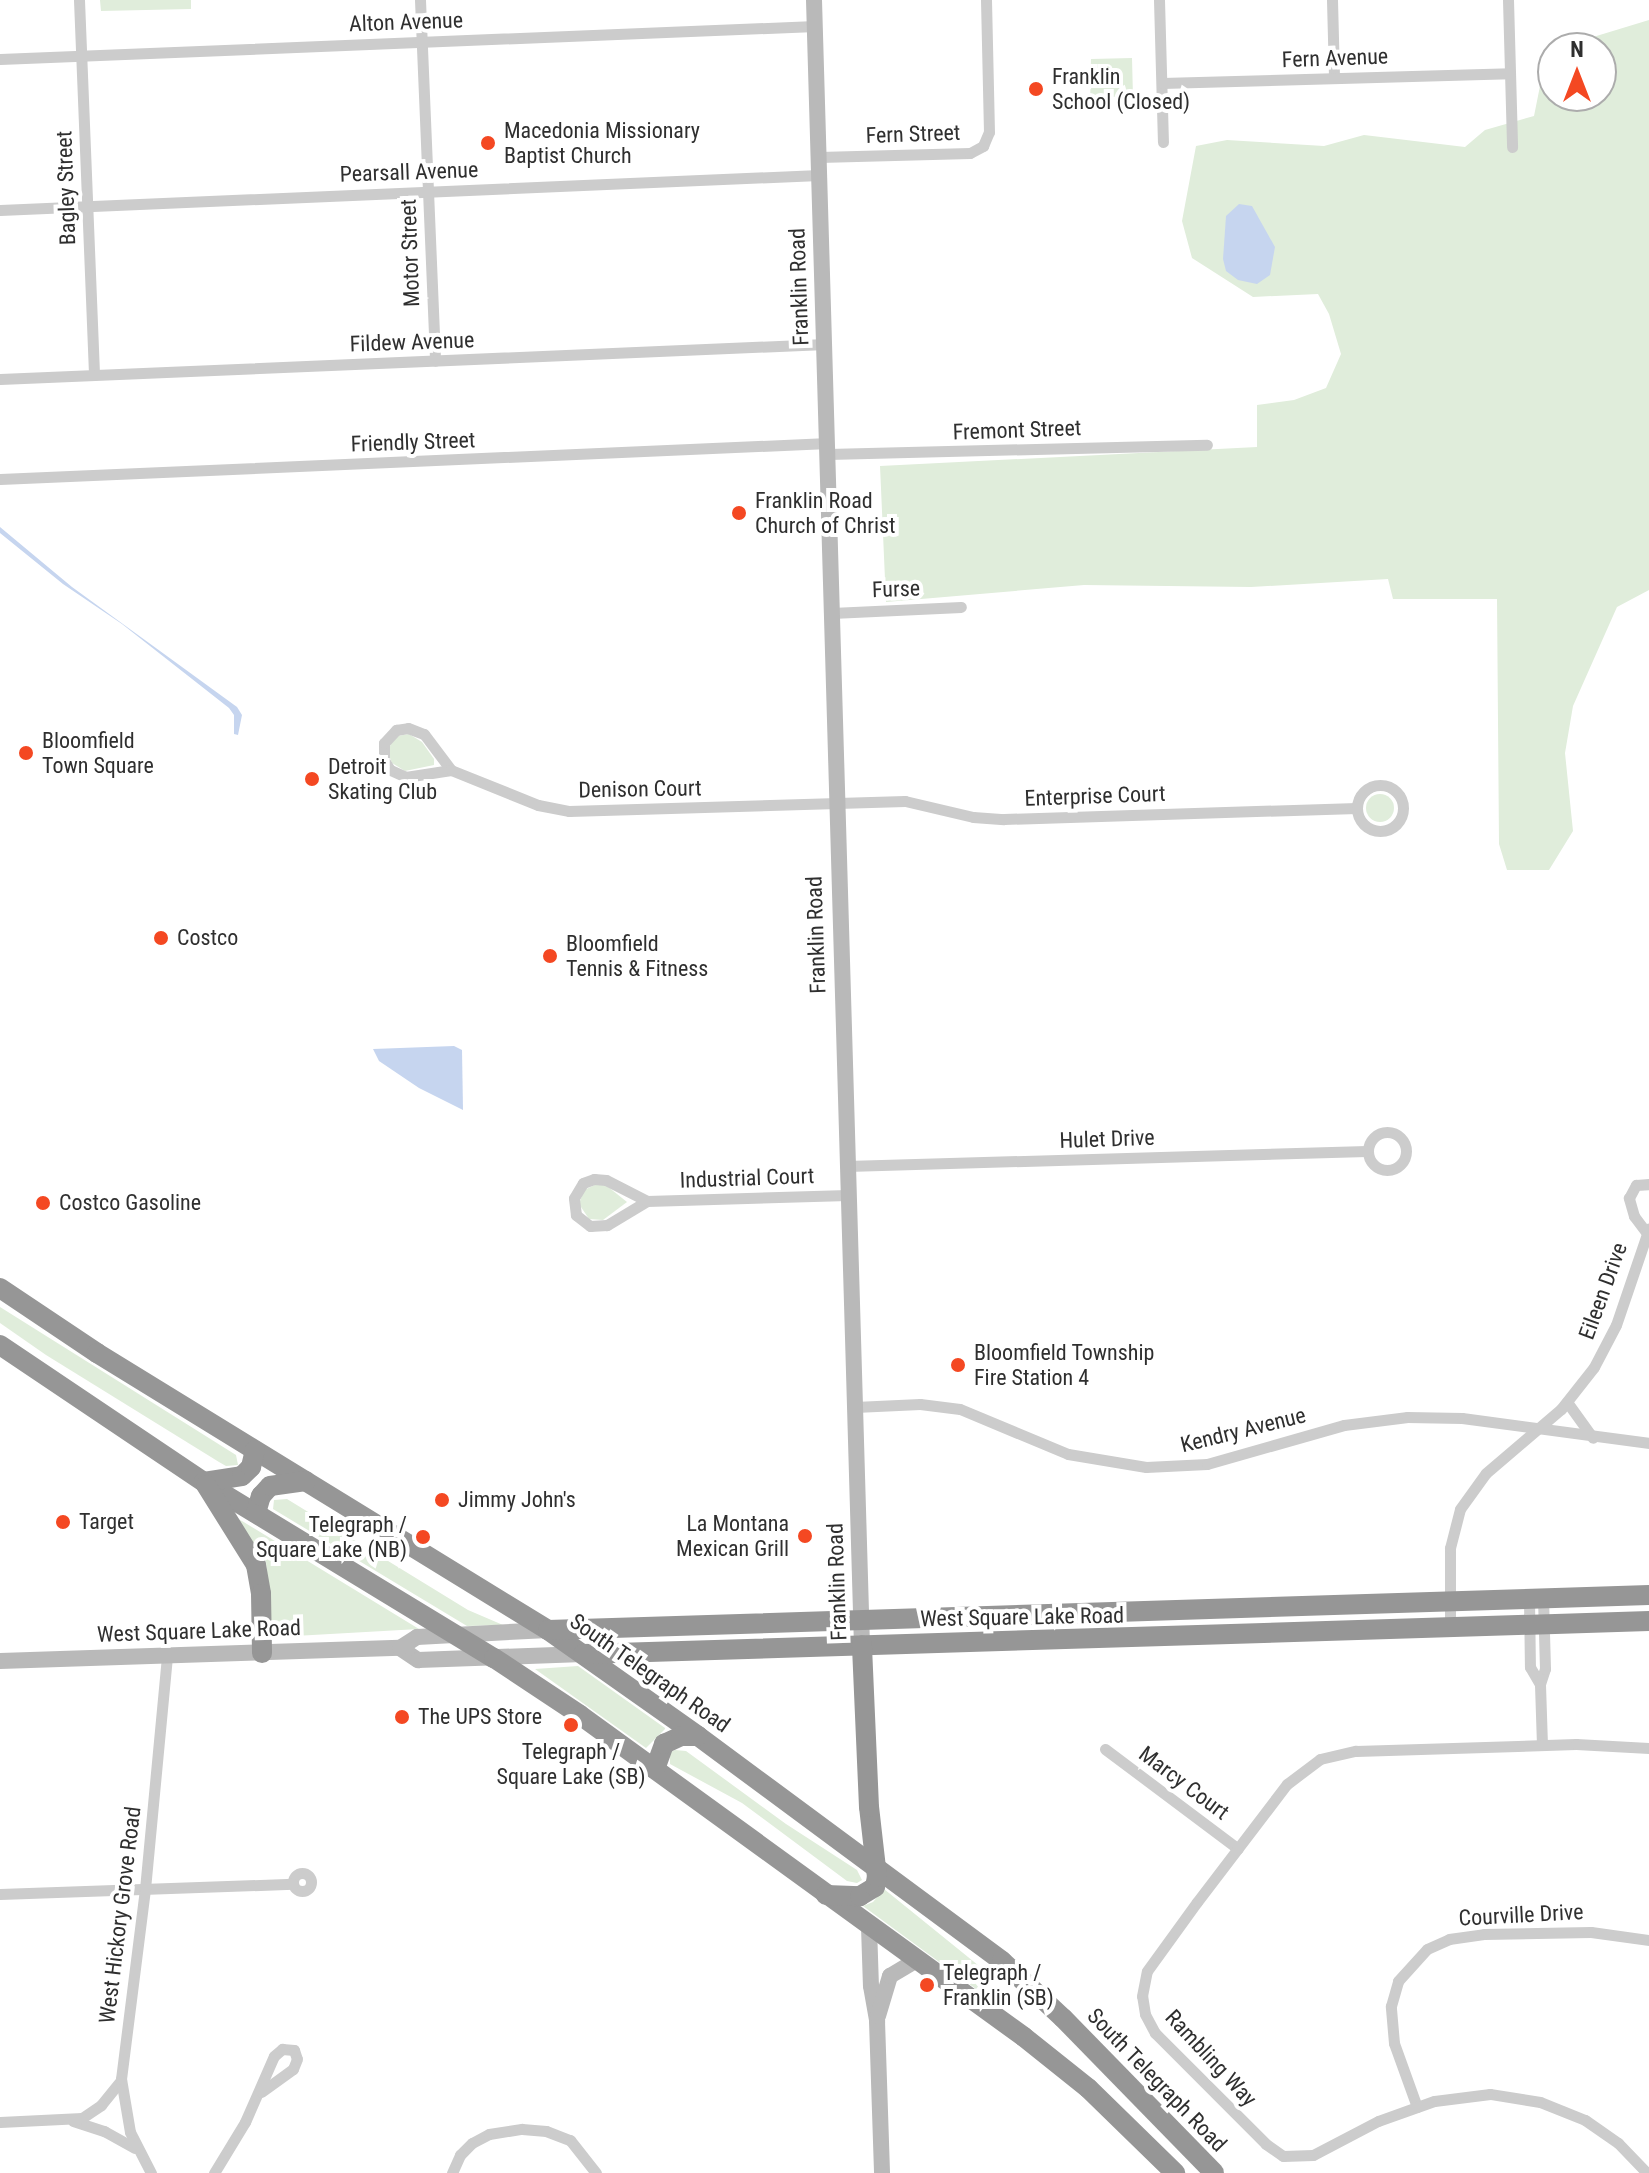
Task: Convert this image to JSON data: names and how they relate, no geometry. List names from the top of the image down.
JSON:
{
  "streets": {
    "highway": ["Franklin Road", "West Square Lake Road", "South Telegraph Road"],
    "street": [
      "Alton Avenue",
      "Fern Avenue",
      "Fern Street",
      "Pearsall Avenue",
      "Bagley Street",
      "Motor Street",
      "Fildew Avenue",
      "Fremont Street",
      "Friendly Street",
      "Furse",
      "Denison Court",
      "Enterprise Court",
      "Hulet Drive",
      "Industrial Court",
      "Eileen Drive",
      "Kendry Avenue",
      "Marcy Court",
      "West Hickory Grove Road",
      "Courville Drive",
      "Rambling Way"
    ]
  },
  "crossings": [
    ["Alton Avenue", "Bagley Street"],
    ["Alton Avenue", "Motor Street"],
    ["Alton Avenue", "Franklin Road"],
    ["Fern Street", "Franklin Road"],
    ["Pearsall Avenue", "Bagley Street"],
    ["Pearsall Avenue", "Motor Street"],
    ["Pearsall Avenue", "Franklin Road"],
    ["Bagley Street", "Fildew Avenue"],
    ["Motor Street", "Fildew Avenue"],
    ["Franklin Road", "Fildew Avenue"],
    ["Franklin Road", "Fremont Street"],
    ["Franklin Road", "Friendly Street"],
    ["Franklin Road", "Furse"],
    ["Franklin Road", "Denison Court"],
    ["Franklin Road", "Enterprise Court"],
    ["Franklin Road", "Hulet Drive"],
    ["Franklin Road", "Industrial Court"],
    ["Franklin Road", "Kendry Avenue"],
    ["Franklin Road", "West Square Lake Road"],
    ["Franklin Road", "South Telegraph Road"],
    ["Fremont Street", "Friendly Street"],
    ["Denison Court", "Enterprise Court"],
    ["Eileen Drive", "Kendry Avenue"],
    ["Eileen Drive", "West Square Lake Road"],
    ["West Square Lake Road", "South Telegraph Road"],
    ["West Square Lake Road", "West Hickory Grove Road"],
    ["Marcy Court", "Rambling Way"],
    ["Courville Drive", "Rambling Way"]
  ],
  "places": [
    "Franklin School (Closed)",
    "Macedonia Missionary Baptist Church",
    "Franklin Road Church of Christ",
    "Bloomfield Town Square",
    "Detroit Skating Club",
    "Costco",
    "Bloomfield Tennis & Fitness",
    "Costco Gasoline",
    "Bloomfield Township Fire Station 4",
    "Jimmy John's",
    "Target",
    "La Montana Mexican Grill",
    "Telegraph / Square Lake (NB)",
    "The UPS Store",
    "Telegraph / Square Lake (SB)",
    "Telegraph / Franklin (SB)"
  ],
  "north": "top"
}
